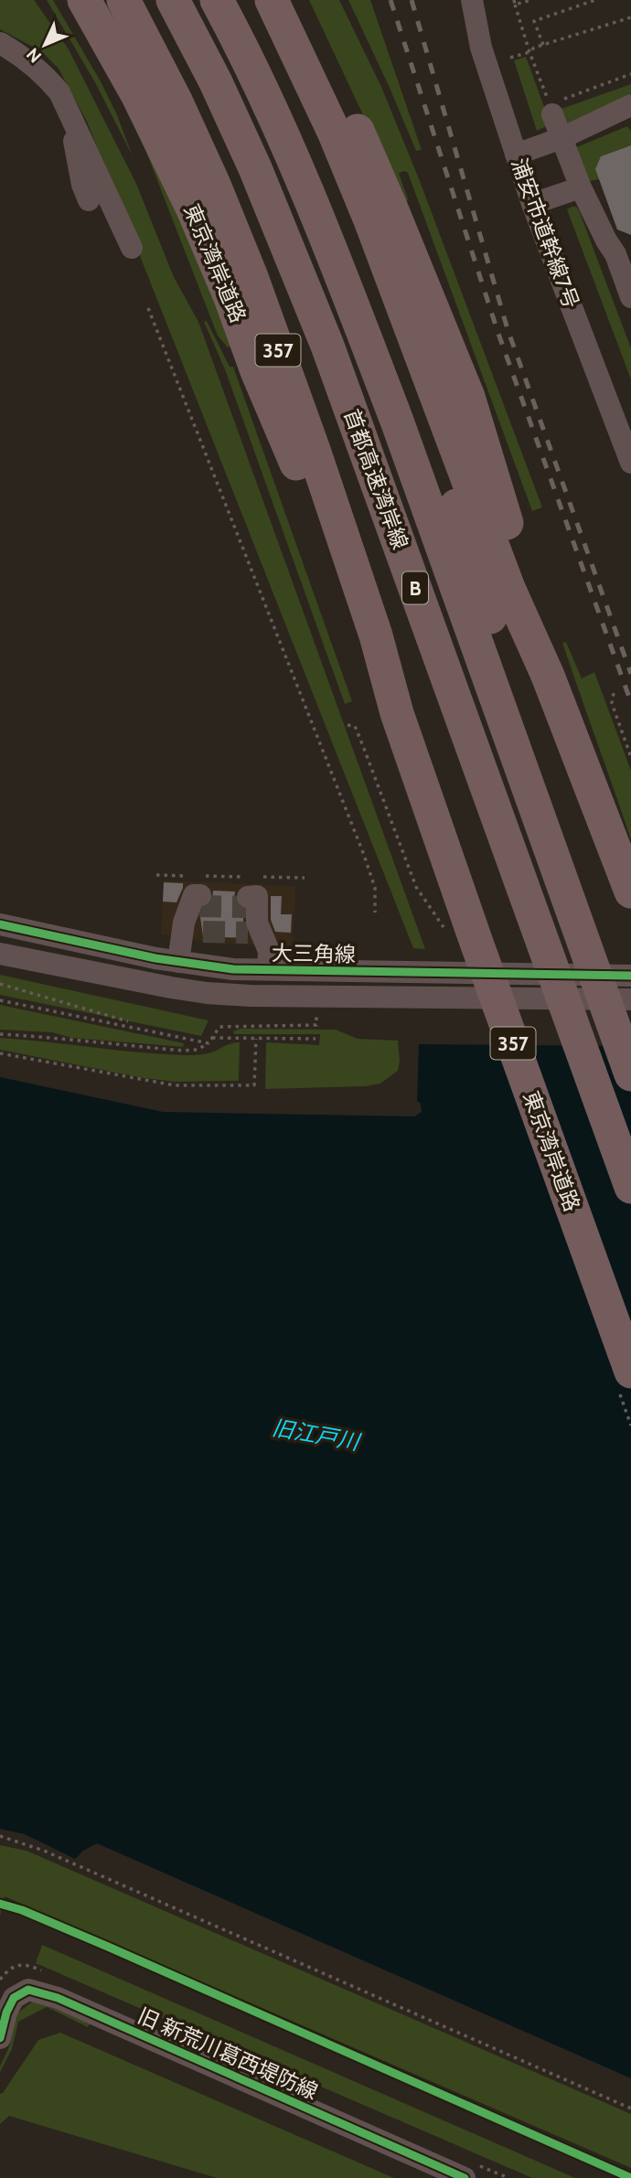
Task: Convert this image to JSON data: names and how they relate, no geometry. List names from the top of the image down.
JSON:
{
  "streets": {
    "highway": [
      "東京湾岸道路",
      "357",
      "首都高速湾岸線",
      "B"
    ],
    "street": ["浦安市道幹線7号", "大三角線", "旧 新荒川葛西堤防線"]
  },
  "water": ["旧江戸川"],
  "north": "bottom left"
}
